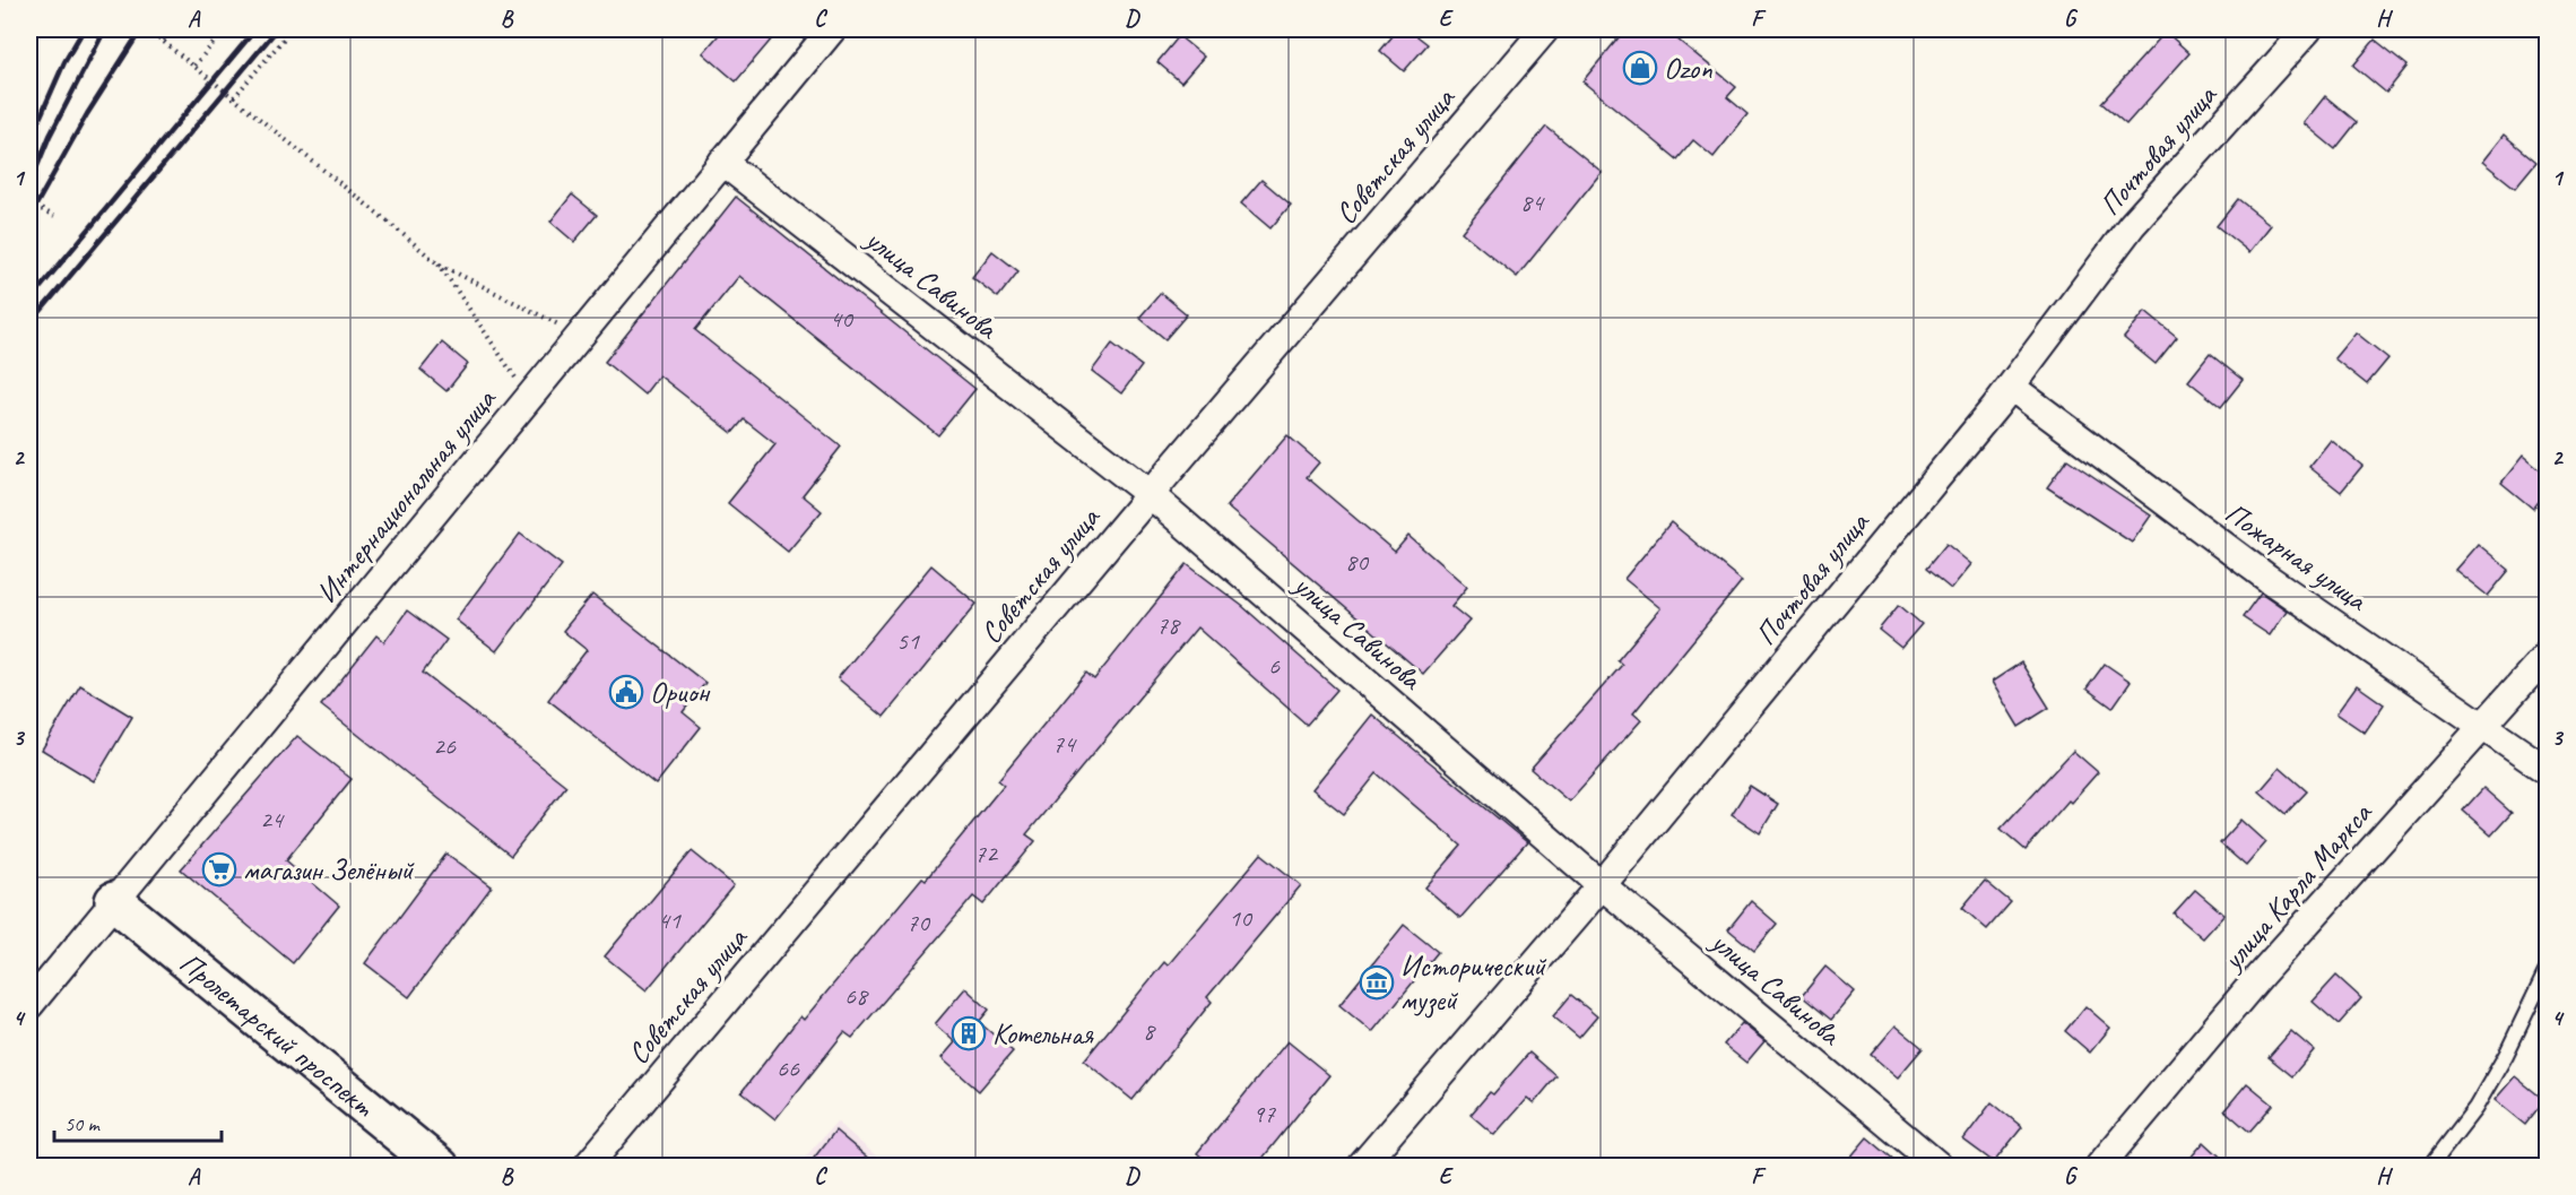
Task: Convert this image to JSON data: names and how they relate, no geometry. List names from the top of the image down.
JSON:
{
  "streets": {
    "street": [
      "Почтовая улица",
      "Советская улица",
      "улица Савинова",
      "Интернациональная улица",
      "Пожарная улица",
      "улица Карла Маркса",
      "Пролетарский проспект"
    ]
  },
  "crossings": [
    ["Почтовая улица", "улица Савинова"],
    ["Почтовая улица", "Пожарная улица"],
    ["Советская улица", "улица Савинова"],
    ["улица Савинова", "Интернациональная улица"],
    ["Интернациональная улица", "Пролетарский проспект"],
    ["Пожарная улица", "улица Карла Маркса"]
  ],
  "places": {
    "shop": ["Ozon"],
    "public building": ["Орион"],
    "supermarket": ["магазин Зелёный"],
    "museum": ["Исторический музей"],
    "building": ["Котельная"]
  },
  "house_numbers": [
    "84",
    "40",
    "80",
    "78",
    "51",
    "6",
    "74",
    "26",
    "24",
    "72",
    "10",
    "41",
    "70",
    "68",
    "8",
    "66",
    "97"
  ],
  "scale_bar": "50 m",
  "grid": {
    "columns": [
      "A",
      "B",
      "C",
      "D",
      "E",
      "F",
      "G",
      "H"
    ],
    "rows": [
      "1",
      "2",
      "3",
      "4"
    ]
  }
}
